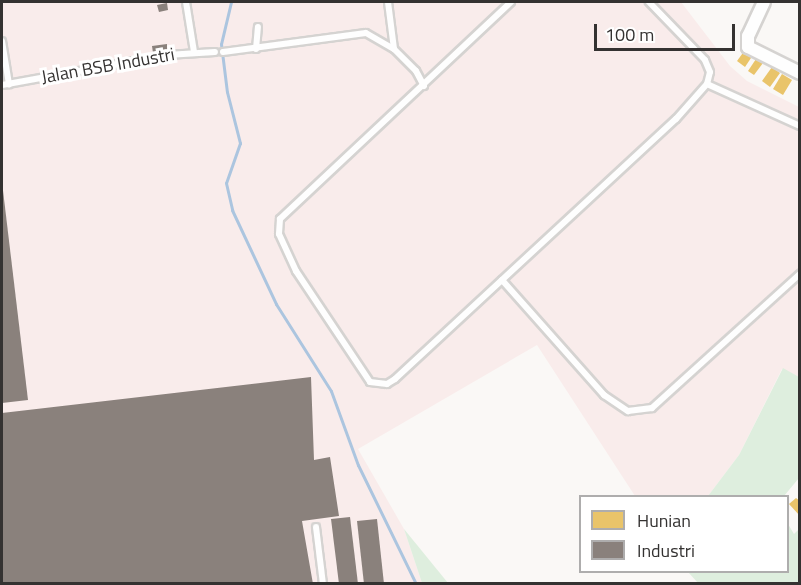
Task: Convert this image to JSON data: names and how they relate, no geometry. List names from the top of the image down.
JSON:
{
  "streets": {
    "lane": ["Jalan BSB Industri"]
  },
  "legend": ["Hunian", "Industri"],
  "scale_bar": "100 m"
}
